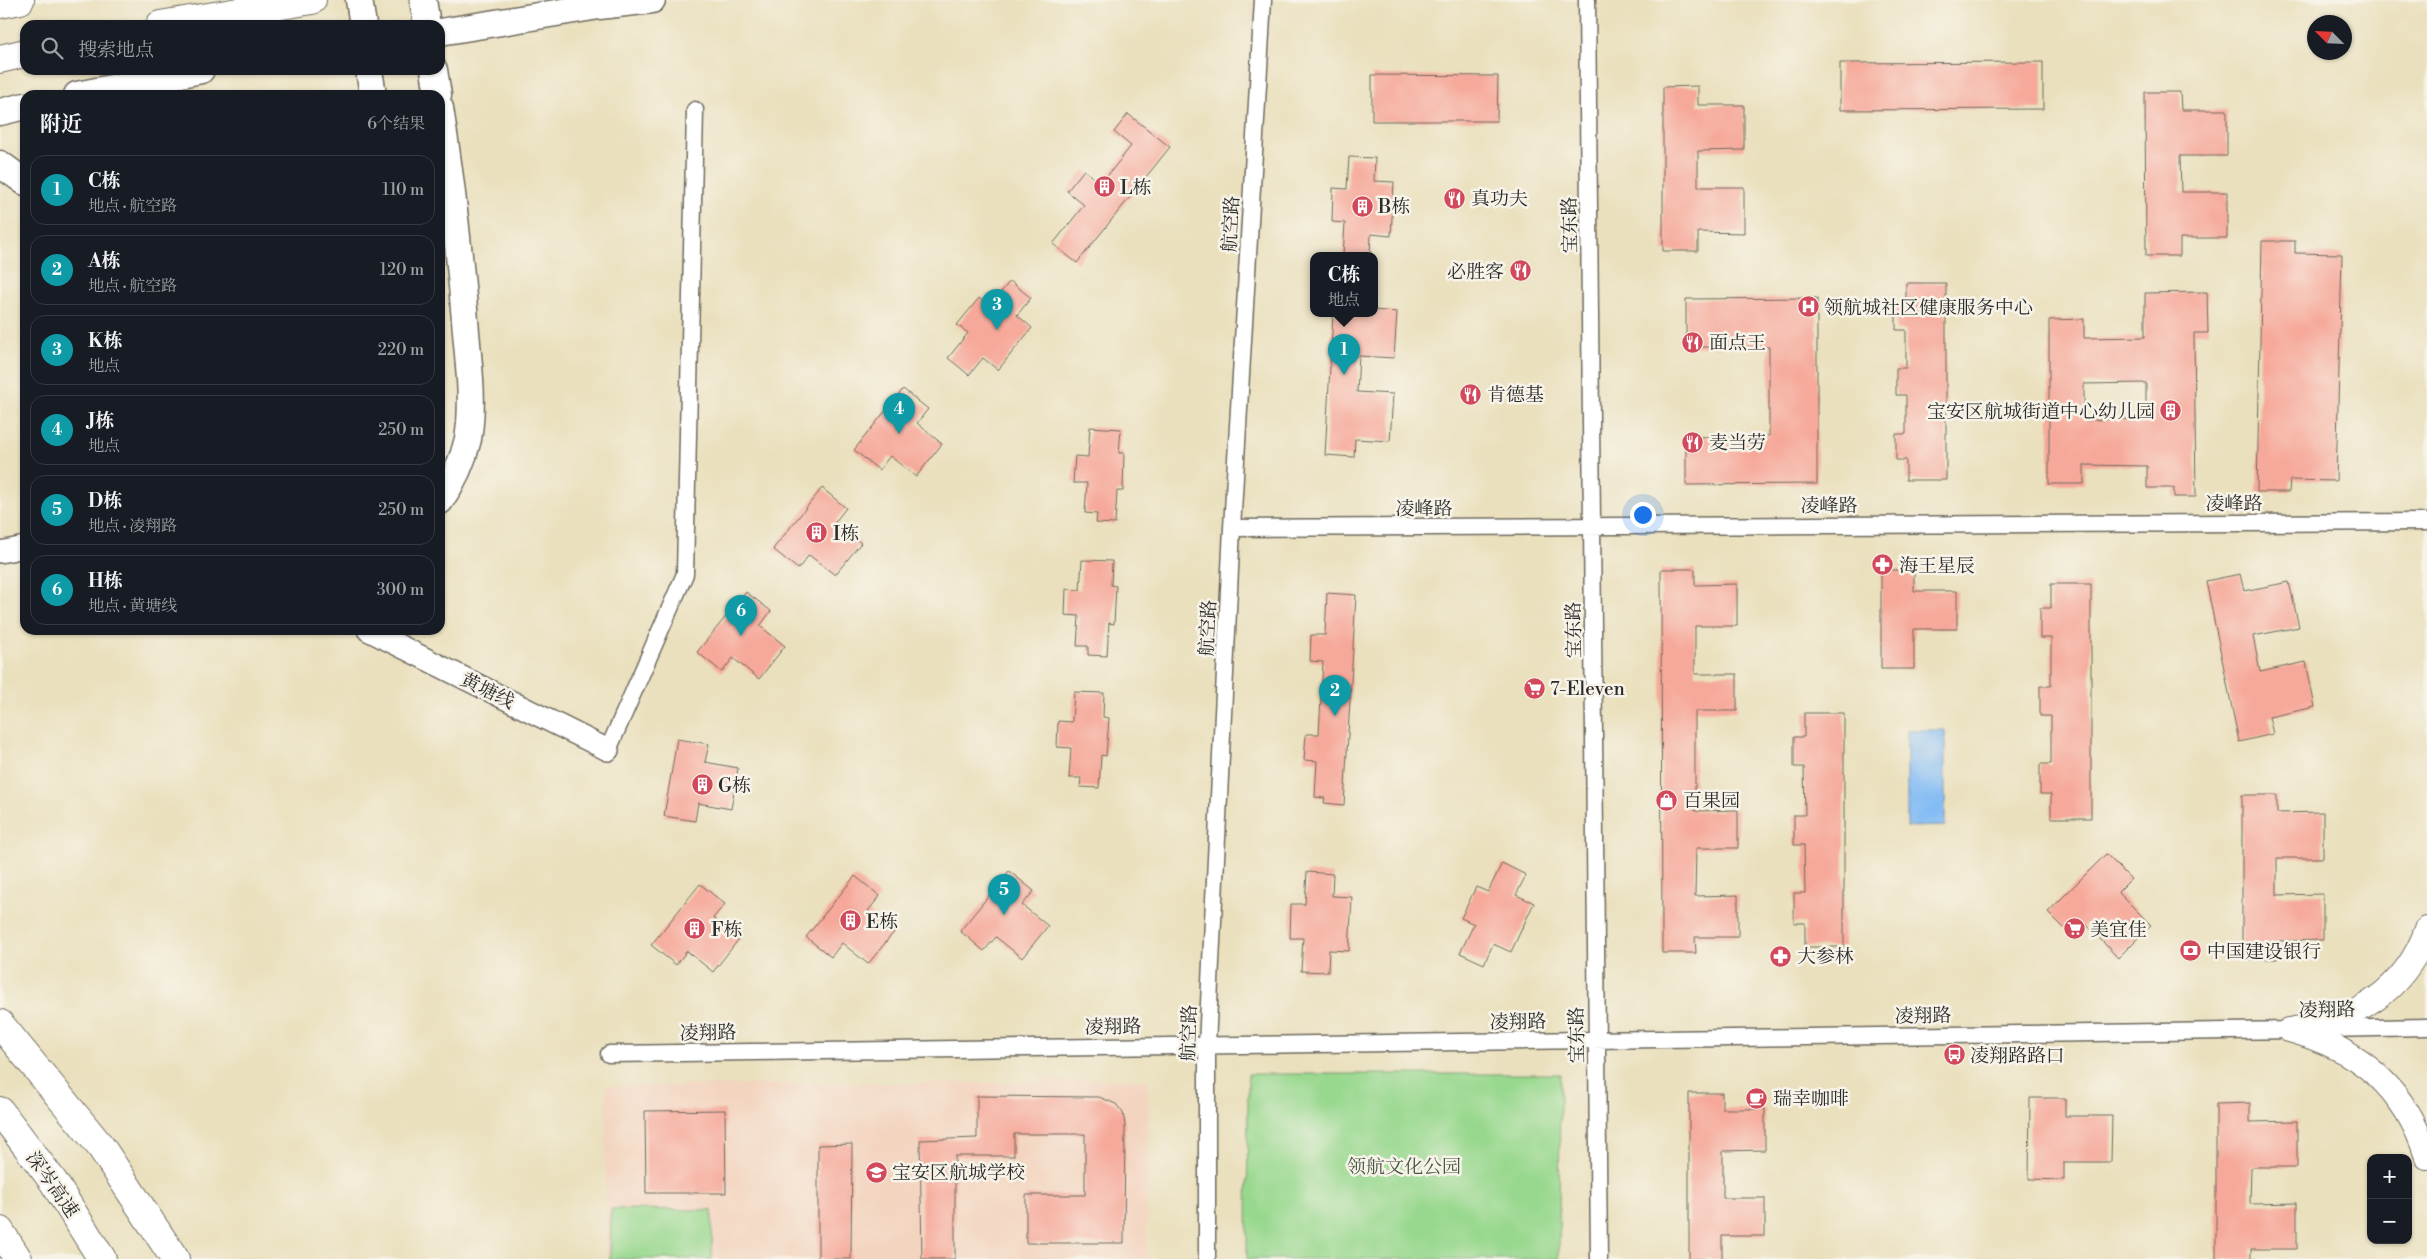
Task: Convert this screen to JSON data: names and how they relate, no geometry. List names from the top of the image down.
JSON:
{
  "streets": {
    "highway": ["深岑高速"],
    "street": [
      "航空路",
      "宝东路",
      "凌峰路",
      "黄塘线",
      "凌翔路"
    ]
  },
  "crossings": [
    ["航空路", "凌峰路"],
    ["航空路", "凌翔路"],
    ["宝东路", "凌峰路"],
    ["宝东路", "凌翔路"]
  ],
  "parks": ["领航文化公园"],
  "places": {
    "building": [
      "L栋",
      "B栋",
      "宝安区航城街道中心幼儿园",
      "I栋",
      "G栋",
      "E栋",
      "F栋"
    ],
    "restaurant": [
      "真功夫",
      "必胜客",
      "面点王",
      "肯德基",
      "麦当劳"
    ],
    "hospital": ["领航城社区健康服务中心"],
    "pharmacy": ["海王星辰", "大参林"],
    "supermarket": ["7-Eleven", "美宜佳"],
    "shop": ["百果园"],
    "bank": ["中国建设银行"],
    "bus stop": ["凌翔路路口"],
    "cafe": ["瑞幸咖啡"],
    "school or university": ["宝安区航城学校"]
  },
  "north": "top left",
  "page": {
    "search": "搜索地点",
    "heading": ["附近", "6个结果"],
    "list": [
      {
        "mark": "1",
        "name": "C栋",
        "note": "地点 · 航空路",
        "value": "110 m"
      },
      {
        "mark": "2",
        "name": "A栋",
        "note": "地点 · 航空路",
        "value": "120 m"
      },
      {
        "mark": "3",
        "name": "K栋",
        "note": "地点",
        "value": "220 m"
      },
      {
        "mark": "4",
        "name": "J栋",
        "note": "地点",
        "value": "250 m"
      },
      {
        "mark": "5",
        "name": "D栋",
        "note": "地点 · 凌翔路",
        "value": "250 m"
      },
      {
        "mark": "6",
        "name": "H栋",
        "note": "地点 · 黄塘线",
        "value": "300 m"
      }
    ],
    "popup": ["C栋", "地点"],
    "pins": [
      "3",
      "1",
      "4",
      "6",
      "2",
      "5"
    ],
    "map_buttons": ["+", "−"]
  }
}
